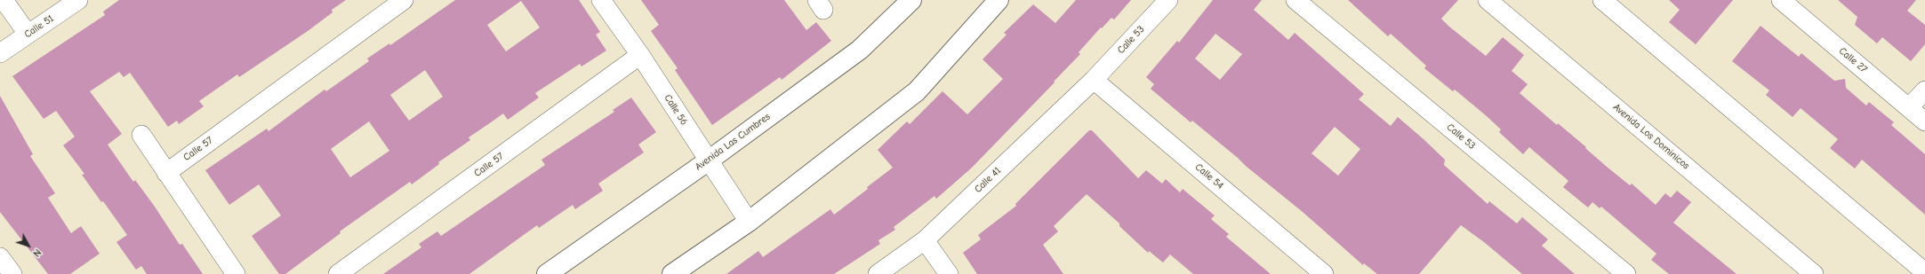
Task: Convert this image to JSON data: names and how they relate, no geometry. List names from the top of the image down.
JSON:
{
  "streets": {
    "street": [
      "Calle 51",
      "Calle 53",
      "Calle 27",
      "Calle 56",
      "Avenida Los Dominicos",
      "Avenida Las Cumbres",
      "Calle 57",
      "Calle 54",
      "Calle 41"
    ]
  },
  "crossings": [
    ["Calle 53", "Calle 54"],
    ["Calle 53", "Calle 41"],
    ["Calle 56", "Avenida Las Cumbres"],
    ["Calle 56", "Calle 57"],
    ["Calle 54", "Calle 41"]
  ],
  "north": "bottom right"
}
